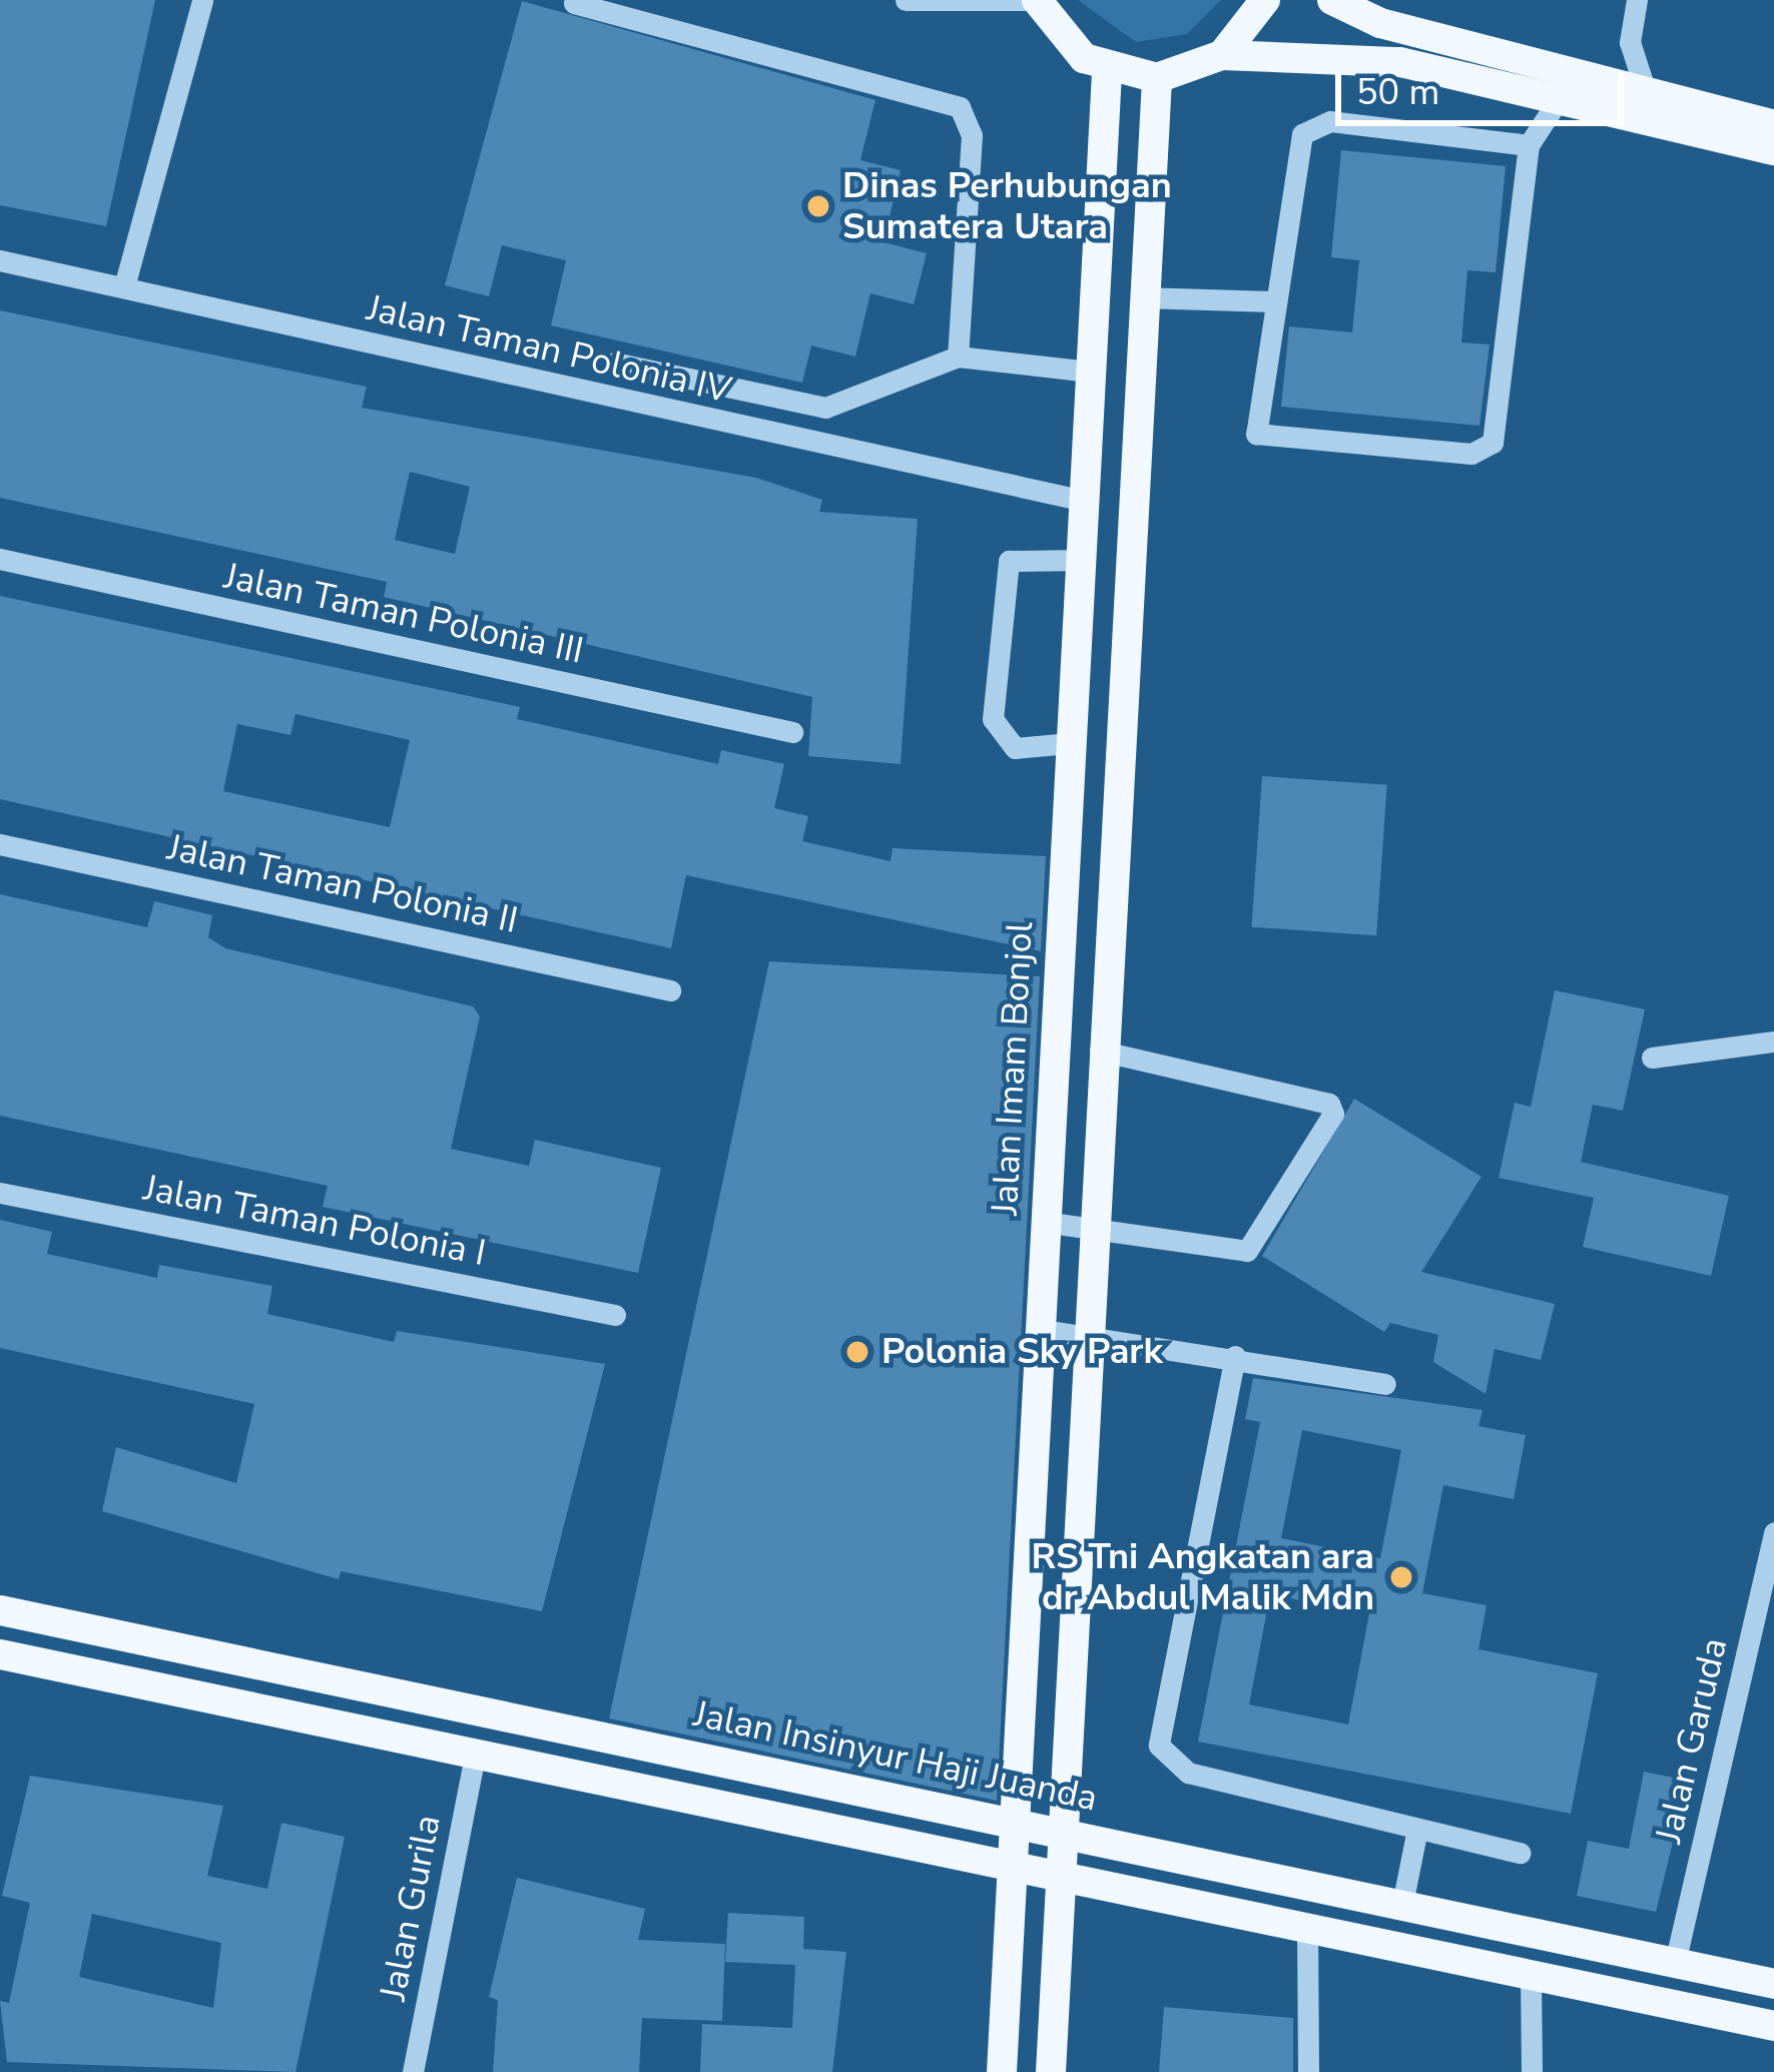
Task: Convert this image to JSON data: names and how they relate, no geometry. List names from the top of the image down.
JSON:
{
  "streets": {
    "main road": ["Jalan Imam Bonjol", "Jalan Insinyur Haji Juanda"],
    "street": [
      "Jalan Taman Polonia IV",
      "Jalan Taman Polonia III",
      "Jalan Taman Polonia II",
      "Jalan Taman Polonia I",
      "Jalan Garuda",
      "Jalan Gurila"
    ]
  },
  "crossings": [
    ["Jalan Taman Polonia IV", "Jalan Imam Bonjol"],
    ["Jalan Imam Bonjol", "Jalan Insinyur Haji Juanda"],
    ["Jalan Garuda", "Jalan Insinyur Haji Juanda"]
  ],
  "places": ["Dinas Perhubungan Sumatera Utara", "Polonia Sky Park", "RS Tni Angkatan ara dr Abdul Malik Mdn"],
  "scale_bar": "50 m"
}
